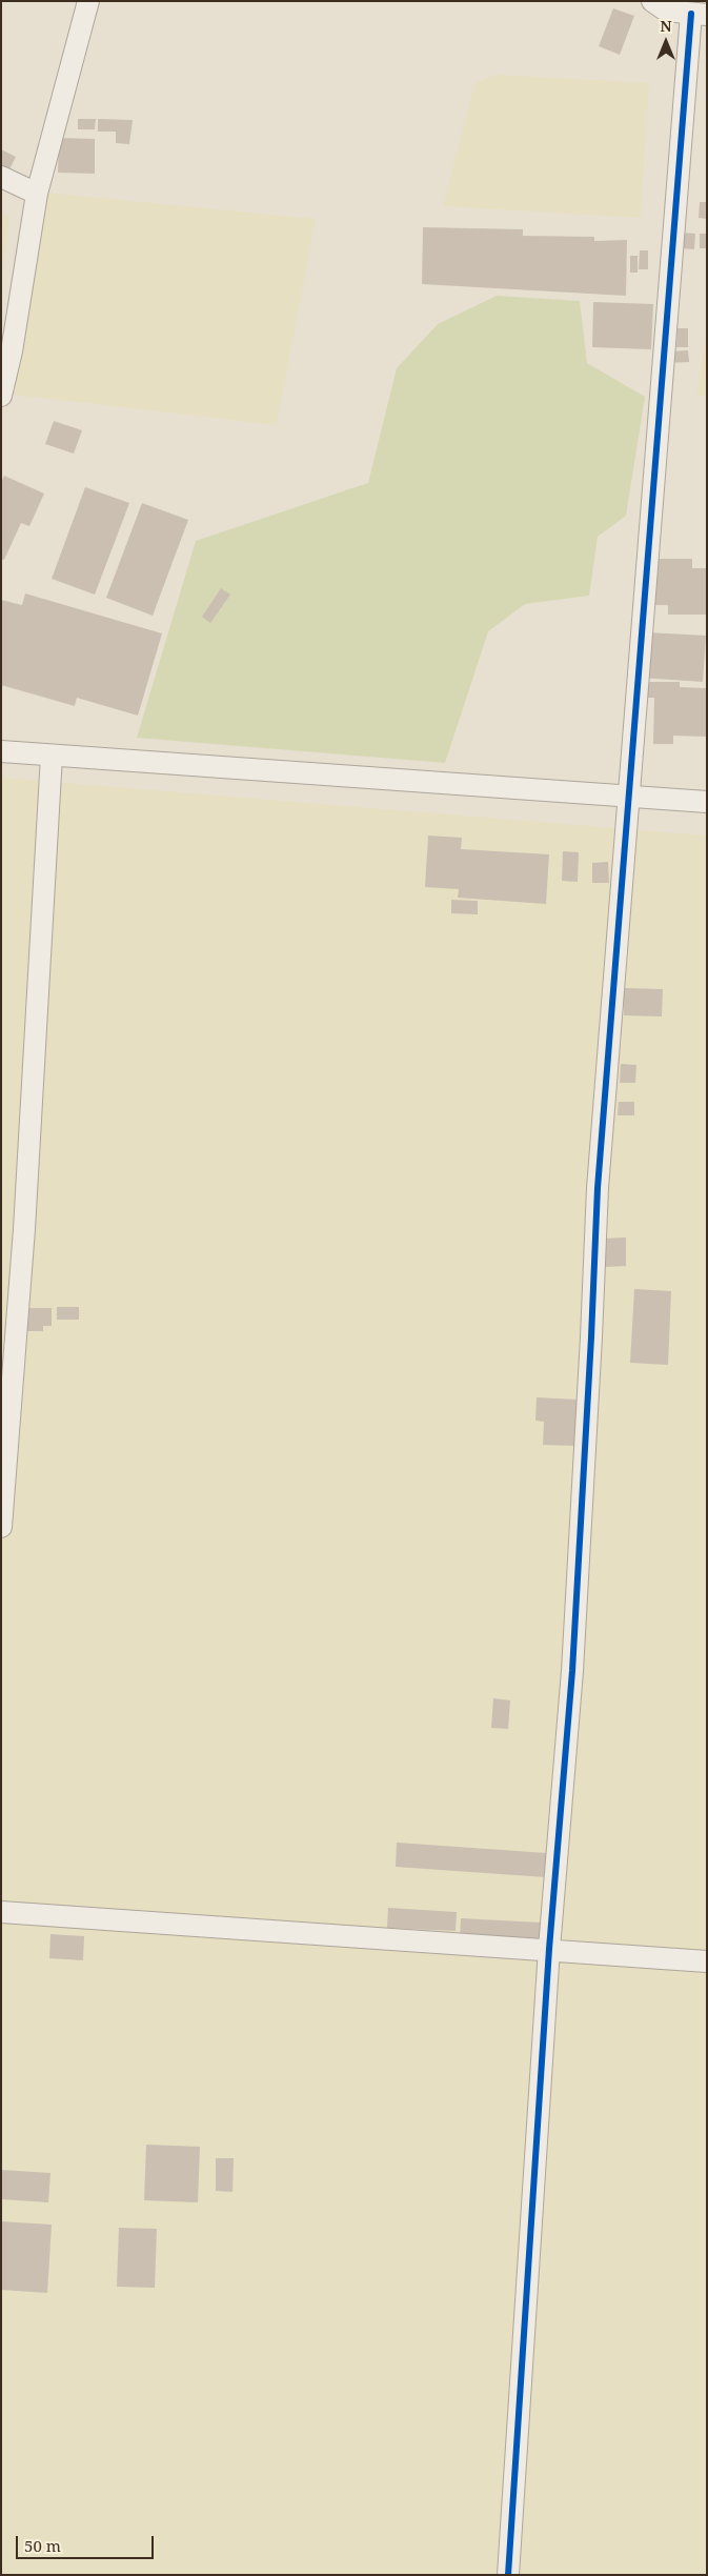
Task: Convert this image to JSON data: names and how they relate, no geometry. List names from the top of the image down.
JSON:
{
  "scale_bar": "50 m",
  "north": "top"
}
